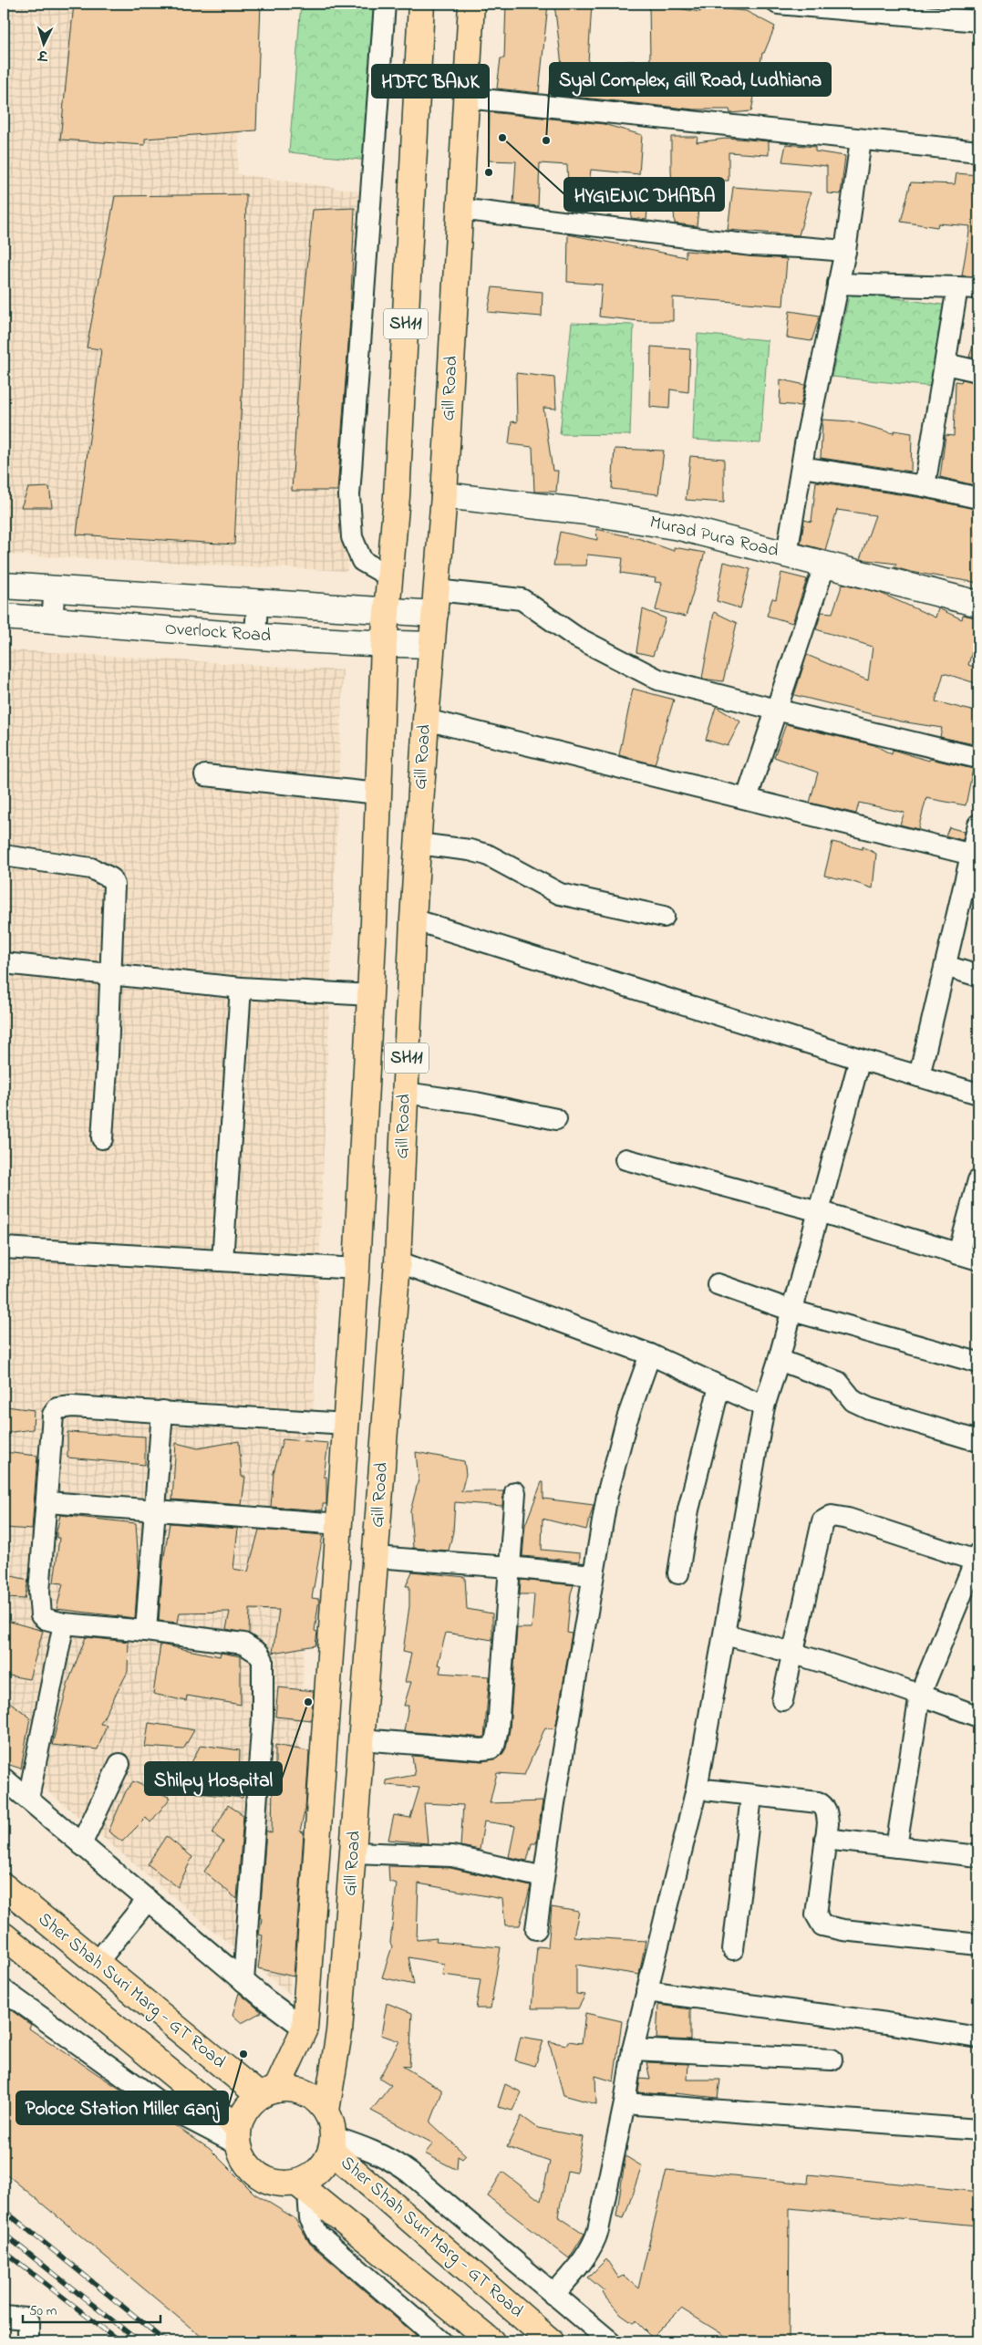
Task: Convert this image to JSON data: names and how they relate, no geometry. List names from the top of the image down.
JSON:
{
  "streets": {
    "main road": ["SH11", "Gill Road", "Sher Shah Suri Marg - GT Road"],
    "street": ["Murad Pura Road", "Overlock Road"]
  },
  "crossings": [
    ["Gill Road", "Murad Pura Road"],
    ["Gill Road", "Overlock Road"],
    ["Gill Road", "Sher Shah Suri Marg - GT Road"]
  ],
  "places": [
    "HYGIENIC DHABA",
    "Syal Complex, Gill Road, Ludhiana",
    "HDFC BANK",
    "Shilpy Hospital",
    "Poloce Station Miller Ganj"
  ],
  "scale_bar": "50 m",
  "north": "bottom"
}
